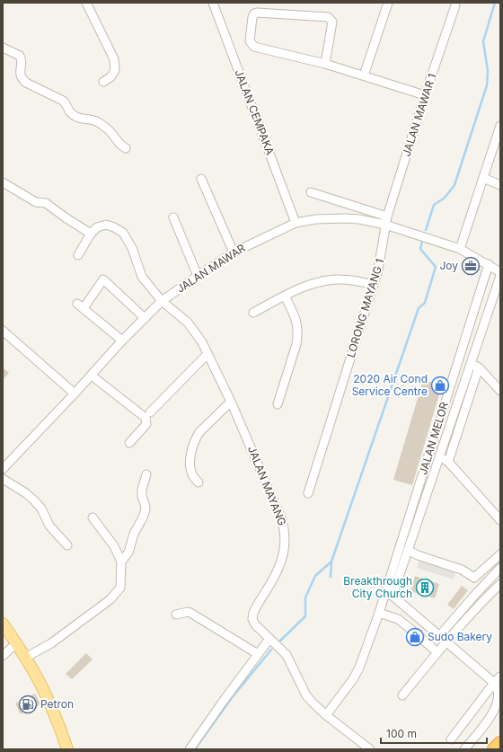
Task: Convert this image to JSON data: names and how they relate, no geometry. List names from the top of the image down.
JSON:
{
  "streets": {
    "street": [
      "JALAN CEMPAKA",
      "JALAN MAWAR 1",
      "JALAN MAWAR",
      "LORONG MAYANG 1",
      "JALAN MELOR",
      "JALAN MAYANG"
    ]
  },
  "crossings": [
    ["JALAN CEMPAKA", "JALAN MAWAR"],
    ["JALAN MAWAR 1", "JALAN MAWAR"],
    ["JALAN MAWAR 1", "LORONG MAYANG 1"],
    ["JALAN MAWAR", "LORONG MAYANG 1"],
    ["JALAN MAWAR", "JALAN MELOR"],
    ["JALAN MAWAR", "JALAN MAYANG"],
    ["JALAN MELOR", "JALAN MAYANG"]
  ],
  "places": {
    "office": ["Joy"],
    "shop": ["2020 Air Cond Service Centre", "Sudo Bakery"],
    "building": ["Breakthrough City Church"],
    "fuel station": ["Petron"]
  },
  "scale_bar": "100 m"
}
